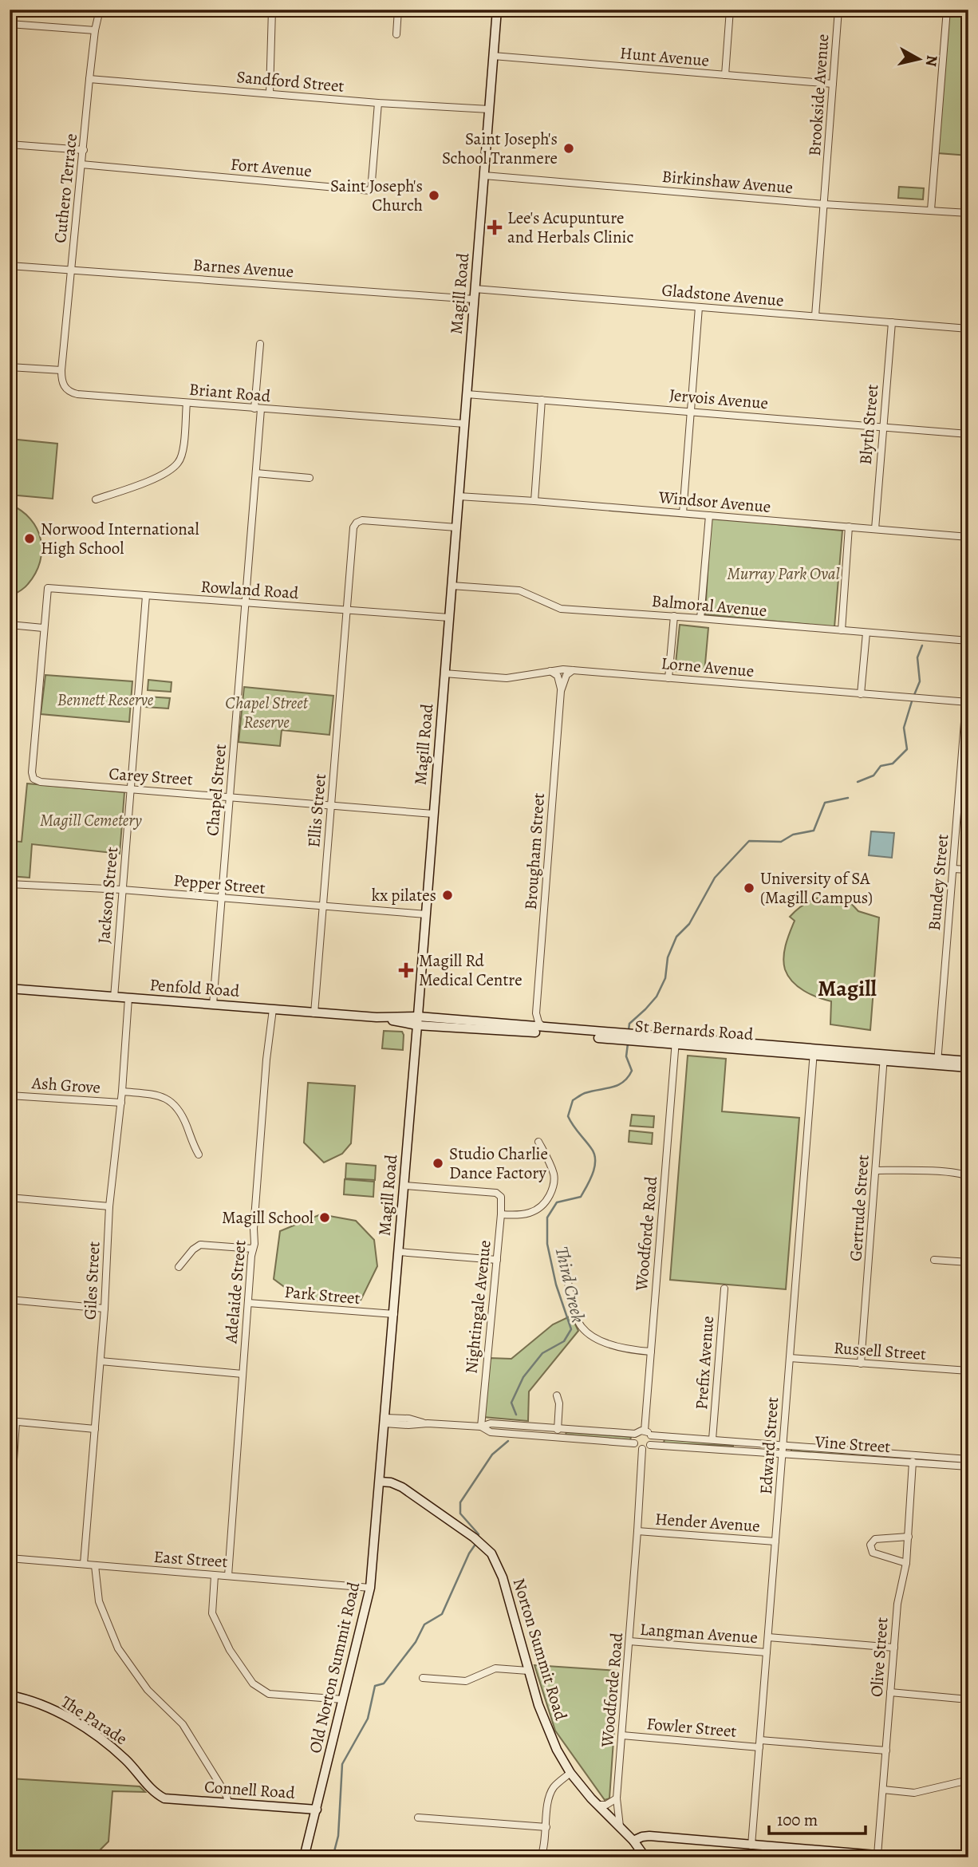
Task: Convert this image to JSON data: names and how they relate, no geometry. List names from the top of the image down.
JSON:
{
  "streets": {
    "main road": [
      "Magill Road",
      "Penfold Road",
      "St Bernards Road",
      "Norton Summit Road",
      "Old Norton Summit Road",
      "The Parade",
      "Connell Road"
    ],
    "street": [
      "Hunt Avenue",
      "Sandford Street",
      "Brookside Avenue",
      "Fort Avenue",
      "Birkinshaw Avenue",
      "Cuthero Terrace",
      "Barnes Avenue",
      "Gladstone Avenue",
      "Briant Road",
      "Jervois Avenue",
      "Blyth Street",
      "Windsor Avenue",
      "Rowland Road",
      "Balmoral Avenue",
      "Lorne Avenue",
      "Carey Street",
      "Chapel Street",
      "Ellis Street",
      "Brougham Street",
      "Bundey Street",
      "Pepper Street",
      "Jackson Street",
      "Ash Grove",
      "Gertrude Street",
      "Woodforde Road",
      "Giles Street",
      "Adelaide Street",
      "Park Street",
      "Nightingale Avenue",
      "Russell Street",
      "Prefix Avenue",
      "Vine Street",
      "Edward Street",
      "Hender Avenue",
      "East Street",
      "Langman Avenue",
      "Olive Street",
      "Fowler Street"
    ]
  },
  "crossings": [
    ["Hunt Avenue", "Brookside Avenue"],
    ["Hunt Avenue", "Magill Road"],
    ["Sandford Street", "Fort Avenue"],
    ["Sandford Street", "Cuthero Terrace"],
    ["Sandford Street", "Magill Road"],
    ["Brookside Avenue", "Birkinshaw Avenue"],
    ["Brookside Avenue", "Gladstone Avenue"],
    ["Fort Avenue", "Cuthero Terrace"],
    ["Birkinshaw Avenue", "Magill Road"],
    ["Cuthero Terrace", "Barnes Avenue"],
    ["Cuthero Terrace", "Briant Road"],
    ["Barnes Avenue", "Magill Road"],
    ["Magill Road", "Gladstone Avenue"],
    ["Magill Road", "Briant Road"],
    ["Magill Road", "Jervois Avenue"],
    ["Magill Road", "Windsor Avenue"],
    ["Magill Road", "Rowland Road"],
    ["Magill Road", "Balmoral Avenue"],
    ["Magill Road", "Lorne Avenue"],
    ["Magill Road", "Carey Street"],
    ["Magill Road", "Ellis Street"],
    ["Magill Road", "Pepper Street"],
    ["Magill Road", "Penfold Road"],
    ["Magill Road", "St Bernards Road"],
    ["Magill Road", "Park Street"],
    ["Magill Road", "Nightingale Avenue"],
    ["Magill Road", "Norton Summit Road"],
    ["Magill Road", "Old Norton Summit Road"],
    ["Gladstone Avenue", "Blyth Street"],
    ["Briant Road", "Chapel Street"],
    ["Jervois Avenue", "Blyth Street"],
    ["Blyth Street", "Windsor Avenue"],
    ["Rowland Road", "Carey Street"],
    ["Rowland Road", "Chapel Street"],
    ["Rowland Road", "Ellis Street"],
    ["Rowland Road", "Jackson Street"],
    ["Lorne Avenue", "Brougham Street"],
    ["Lorne Avenue", "Bundey Street"],
    ["Carey Street", "Chapel Street"],
    ["Carey Street", "Ellis Street"],
    ["Carey Street", "Jackson Street"],
    ["Chapel Street", "Pepper Street"],
    ["Chapel Street", "Penfold Road"],
    ["Ellis Street", "Pepper Street"],
    ["Ellis Street", "Penfold Road"],
    ["Brougham Street", "St Bernards Road"],
    ["Bundey Street", "St Bernards Road"],
    ["Pepper Street", "Jackson Street"],
    ["Jackson Street", "Penfold Road"],
    ["Penfold Road", "St Bernards Road"],
    ["Penfold Road", "Giles Street"],
    ["Penfold Road", "Adelaide Street"],
    ["St Bernards Road", "Gertrude Street"],
    ["St Bernards Road", "Woodforde Road"],
    ["St Bernards Road", "Edward Street"],
    ["Ash Grove", "Giles Street"],
    ["Gertrude Street", "Russell Street"],
    ["Woodforde Road", "Vine Street"],
    ["Woodforde Road", "Hender Avenue"],
    ["Woodforde Road", "Langman Avenue"],
    ["Woodforde Road", "Norton Summit Road"],
    ["Woodforde Road", "Fowler Street"],
    ["Giles Street", "East Street"],
    ["Adelaide Street", "Park Street"],
    ["Adelaide Street", "East Street"],
    ["Russell Street", "Edward Street"],
    ["Prefix Avenue", "Vine Street"],
    ["Vine Street", "Edward Street"],
    ["Vine Street", "Olive Street"],
    ["Edward Street", "Hender Avenue"],
    ["Edward Street", "Langman Avenue"],
    ["Edward Street", "Fowler Street"],
    ["East Street", "Old Norton Summit Road"],
    ["Norton Summit Road", "Old Norton Summit Road"],
    ["Olive Street", "Fowler Street"],
    ["Old Norton Summit Road", "Connell Road"],
    ["The Parade", "Connell Road"]
  ],
  "districts": ["Magill"],
  "water": ["Third Creek"],
  "parks": [
    "Murray Park Oval",
    "Bennett Reserve",
    "Chapel Street Reserve",
    "Magill Cemetery"
  ],
  "places": {
    "other": [
      "Saint Joseph's School Tranmere",
      "Saint Joseph's Church",
      "Norwood International High School",
      "University of SA (Magill Campus)",
      "kx pilates",
      "Studio Charlie Dance Factory",
      "Magill School"
    ],
    "health": ["Lee's Acupunture and Herbals Clinic", "Magill Rd Medical Centre"]
  },
  "scale_bar": "100 m",
  "north": "right"
}
